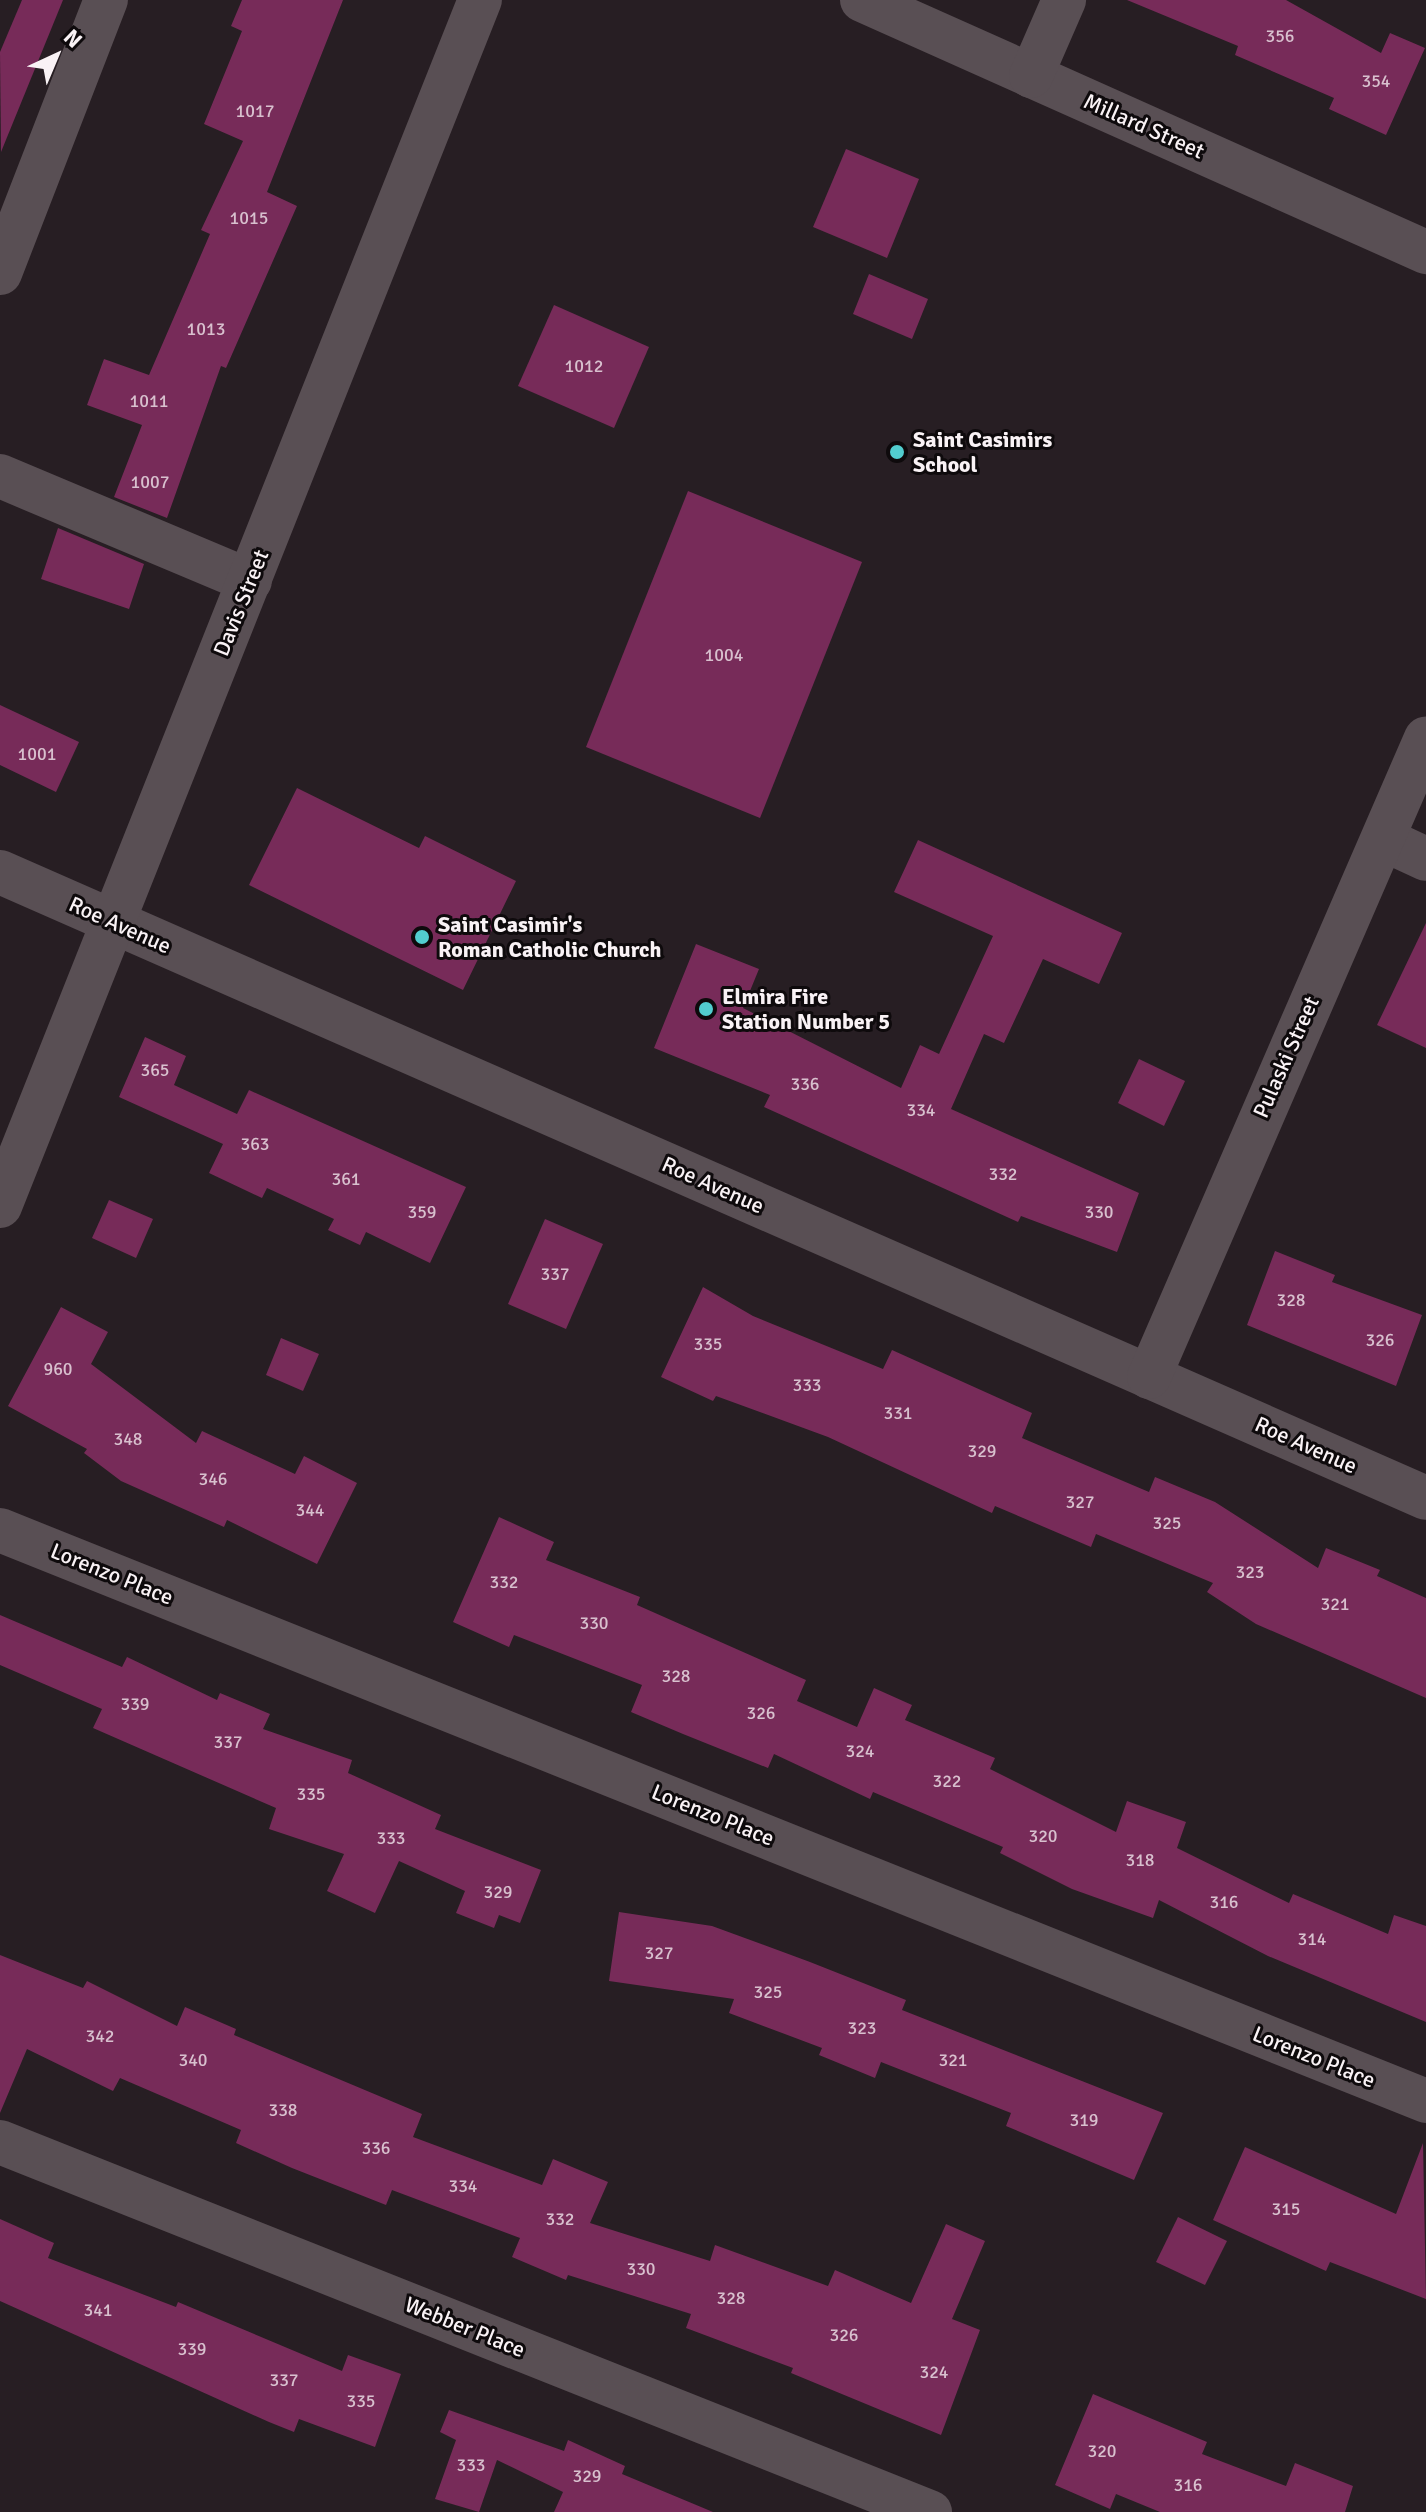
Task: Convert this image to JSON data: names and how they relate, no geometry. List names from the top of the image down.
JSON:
{
  "streets": {
    "street": [
      "Millard Street",
      "Davis Street",
      "Roe Avenue",
      "Pulaski Street",
      "Lorenzo Place",
      "Webber Place"
    ]
  },
  "crossings": [
    ["Davis Street", "Roe Avenue"],
    ["Roe Avenue", "Pulaski Street"]
  ],
  "places": ["Saint Casimirs School", "Saint Casimir's Roman Catholic Church", "Elmira Fire Station Number 5"],
  "house_numbers": [
    "356",
    "354",
    "1017",
    "1015",
    "1013",
    "1012",
    "1011",
    "1007",
    "1004",
    "1001",
    "365",
    "336",
    "334",
    "363",
    "332",
    "361",
    "359",
    "330",
    "337",
    "328",
    "326",
    "335",
    "960",
    "333",
    "331",
    "348",
    "329",
    "346",
    "327",
    "344",
    "325",
    "323",
    "332",
    "321",
    "330",
    "328",
    "339",
    "326",
    "337",
    "324",
    "322",
    "335",
    "320",
    "333",
    "318",
    "329",
    "316",
    "314",
    "327",
    "325",
    "323",
    "342",
    "340",
    "321",
    "338",
    "319",
    "336",
    "334",
    "315",
    "332",
    "330",
    "328",
    "341",
    "326",
    "339",
    "324",
    "337",
    "335",
    "320",
    "333",
    "329",
    "316"
  ],
  "north": "top right"
}
